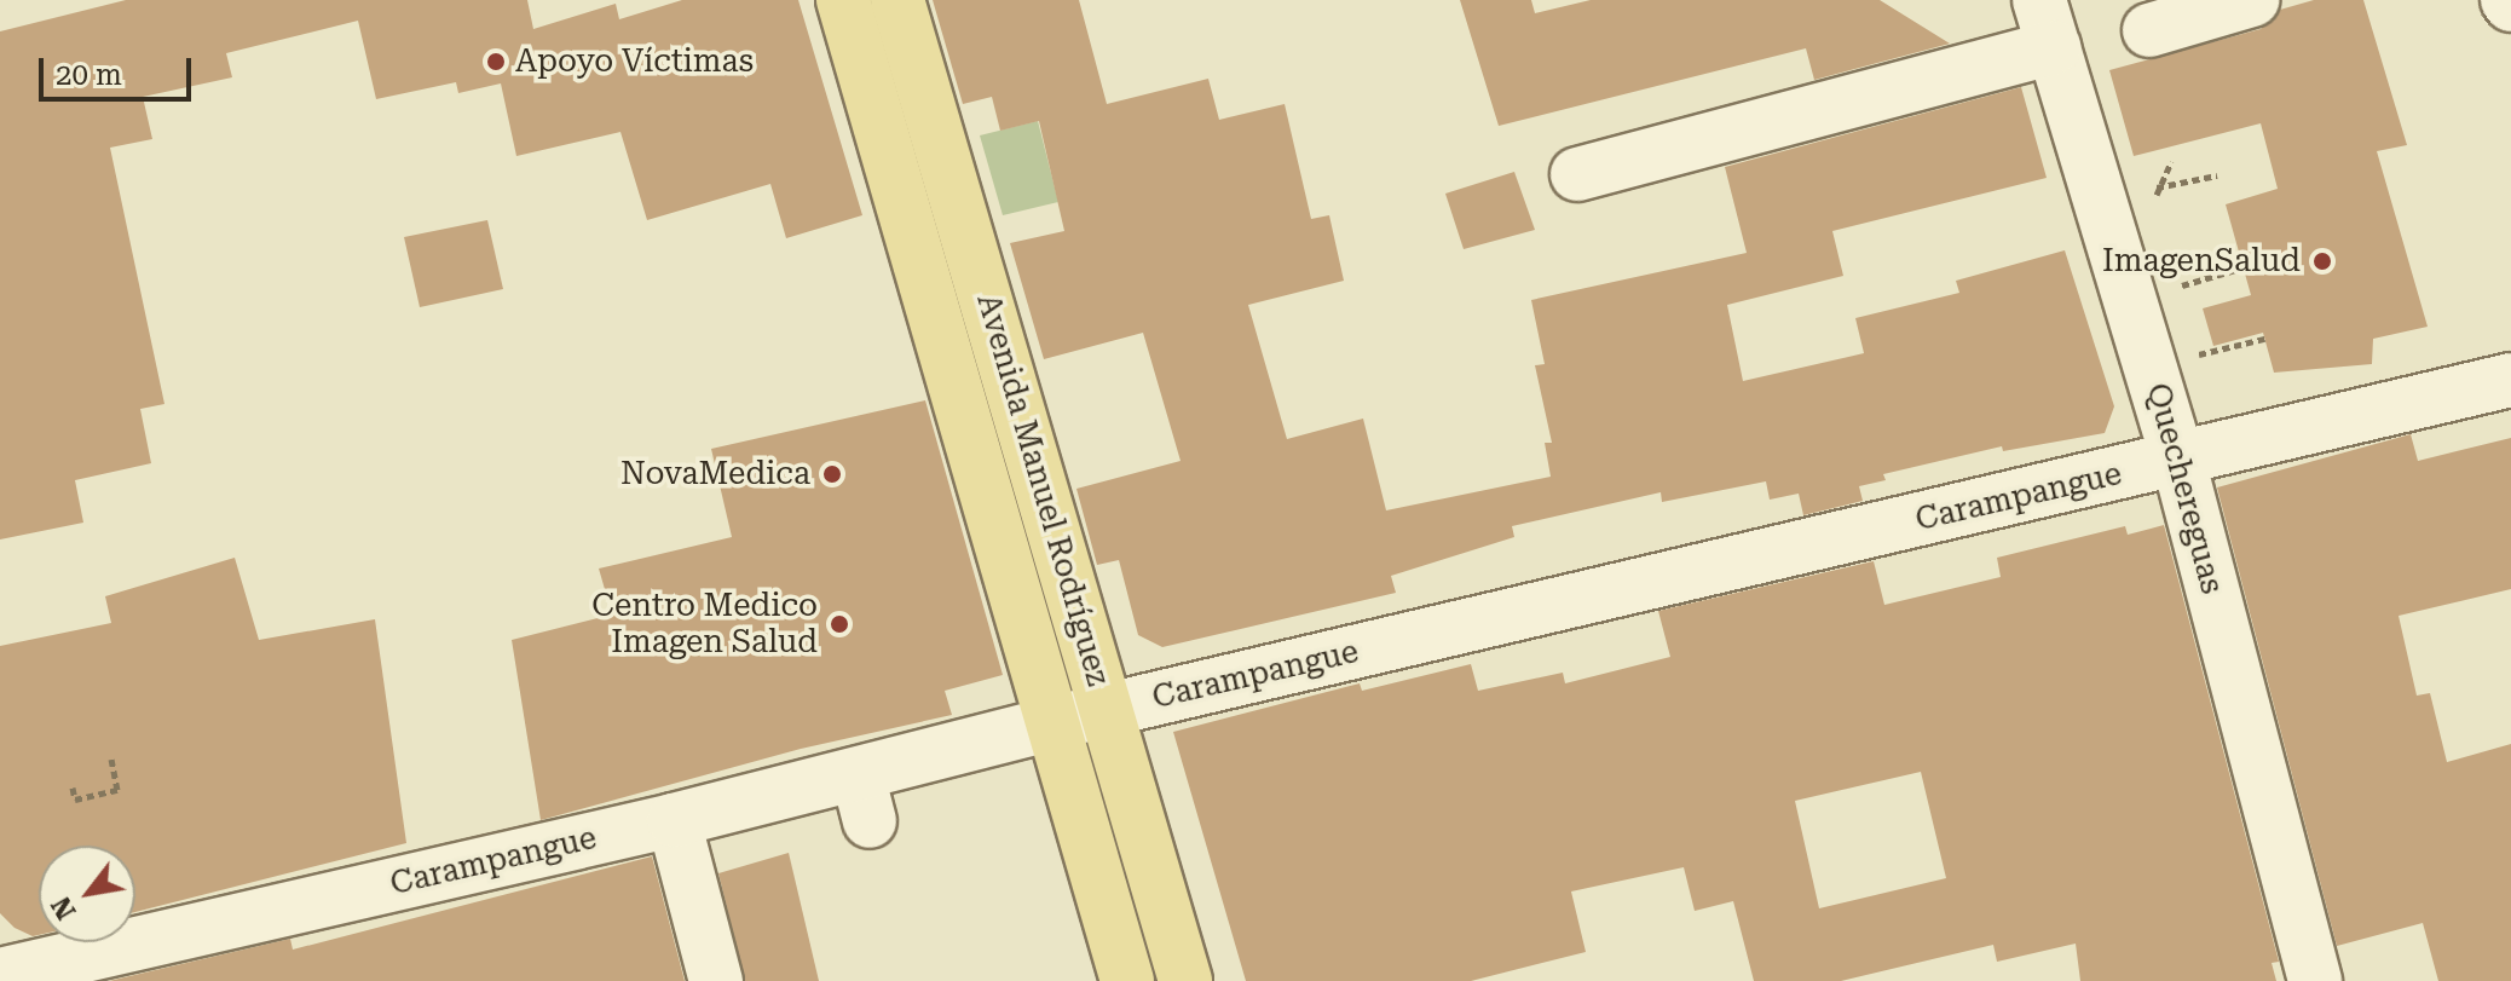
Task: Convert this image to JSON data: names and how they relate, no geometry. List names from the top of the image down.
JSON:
{
  "streets": {
    "main road": ["Avenida Manuel Rodríguez"],
    "street": ["Quechereguas", "Carampangue"]
  },
  "crossings": [
    ["Quechereguas", "Carampangue"],
    ["Avenida Manuel Rodríguez", "Carampangue"]
  ],
  "places": [
    "Apoyo Víctimas",
    "ImagenSalud",
    "NovaMedica",
    "Centro Medico Imagen Salud"
  ],
  "scale_bar": "20 m",
  "north": "bottom left"
}
